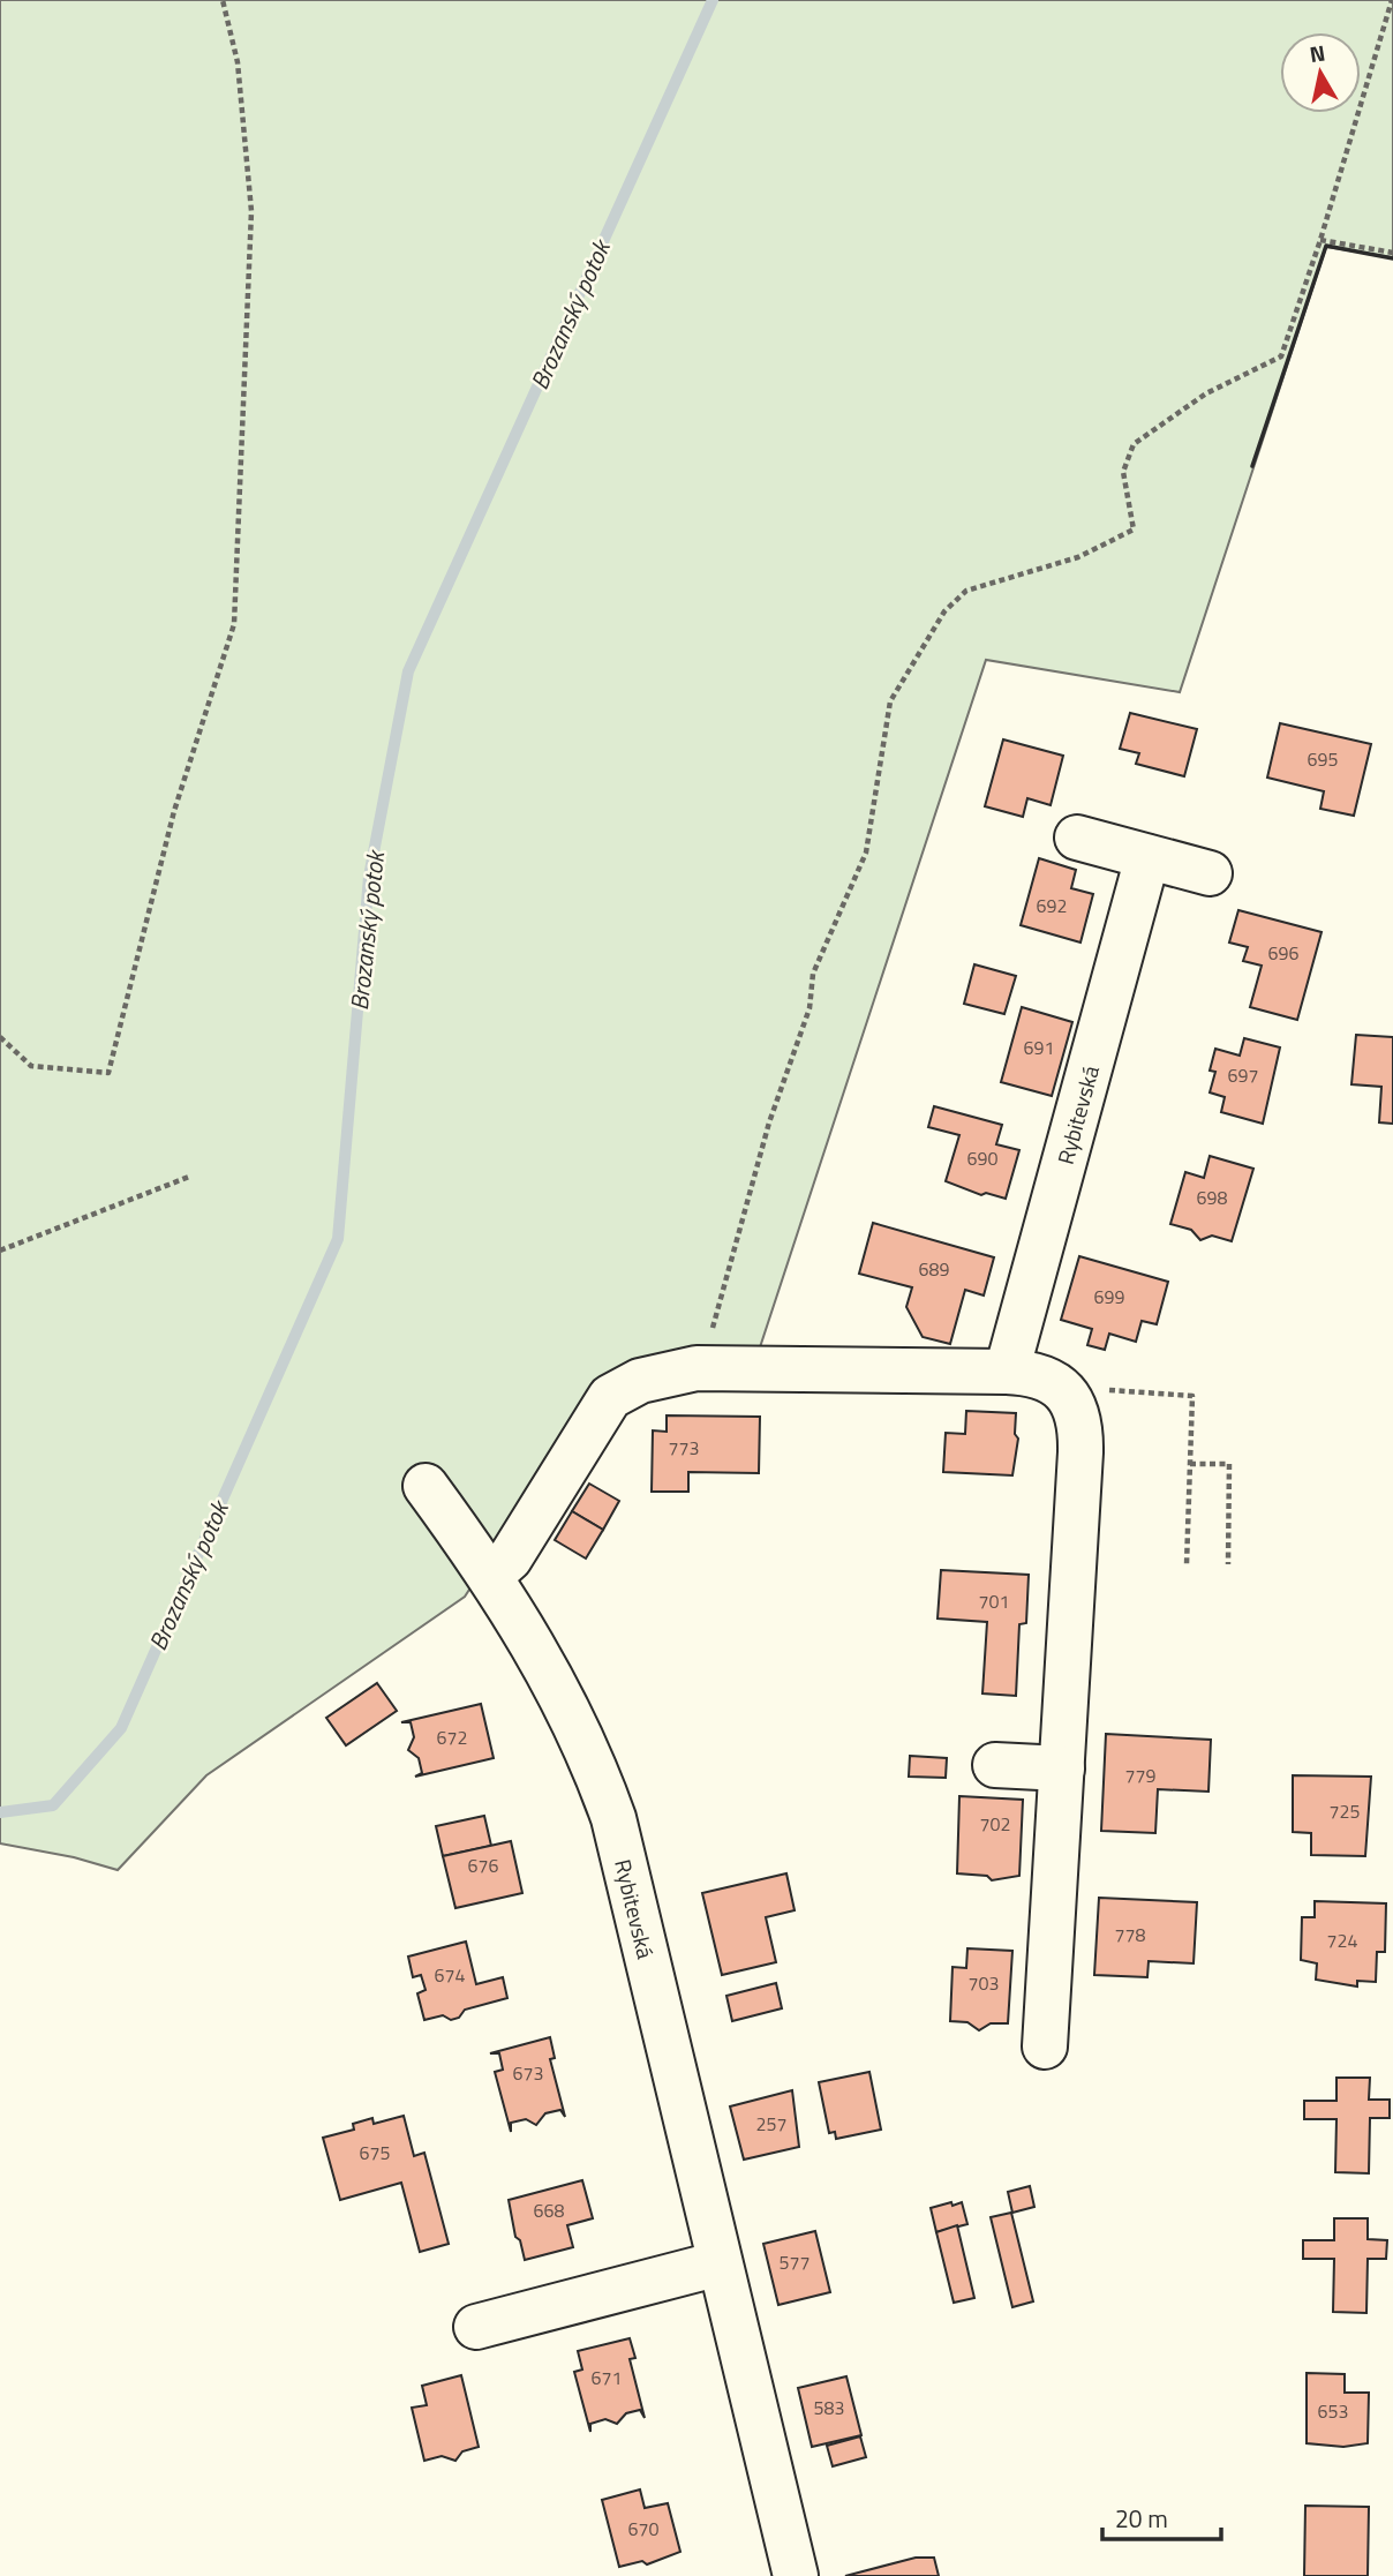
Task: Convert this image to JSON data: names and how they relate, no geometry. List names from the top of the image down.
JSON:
{
  "streets": {
    "street": ["Rybitevská"]
  },
  "water": ["Brozanský potok"],
  "house_numbers": [
    "695",
    "692",
    "696",
    "691",
    "697",
    "690",
    "698",
    "689",
    "699",
    "773",
    "701",
    "672",
    "779",
    "725",
    "702",
    "676",
    "778",
    "724",
    "674",
    "703",
    "673",
    "257",
    "675",
    "668",
    "577",
    "671",
    "583",
    "653",
    "670"
  ],
  "scale_bar": "20 m",
  "north": "top"
}
